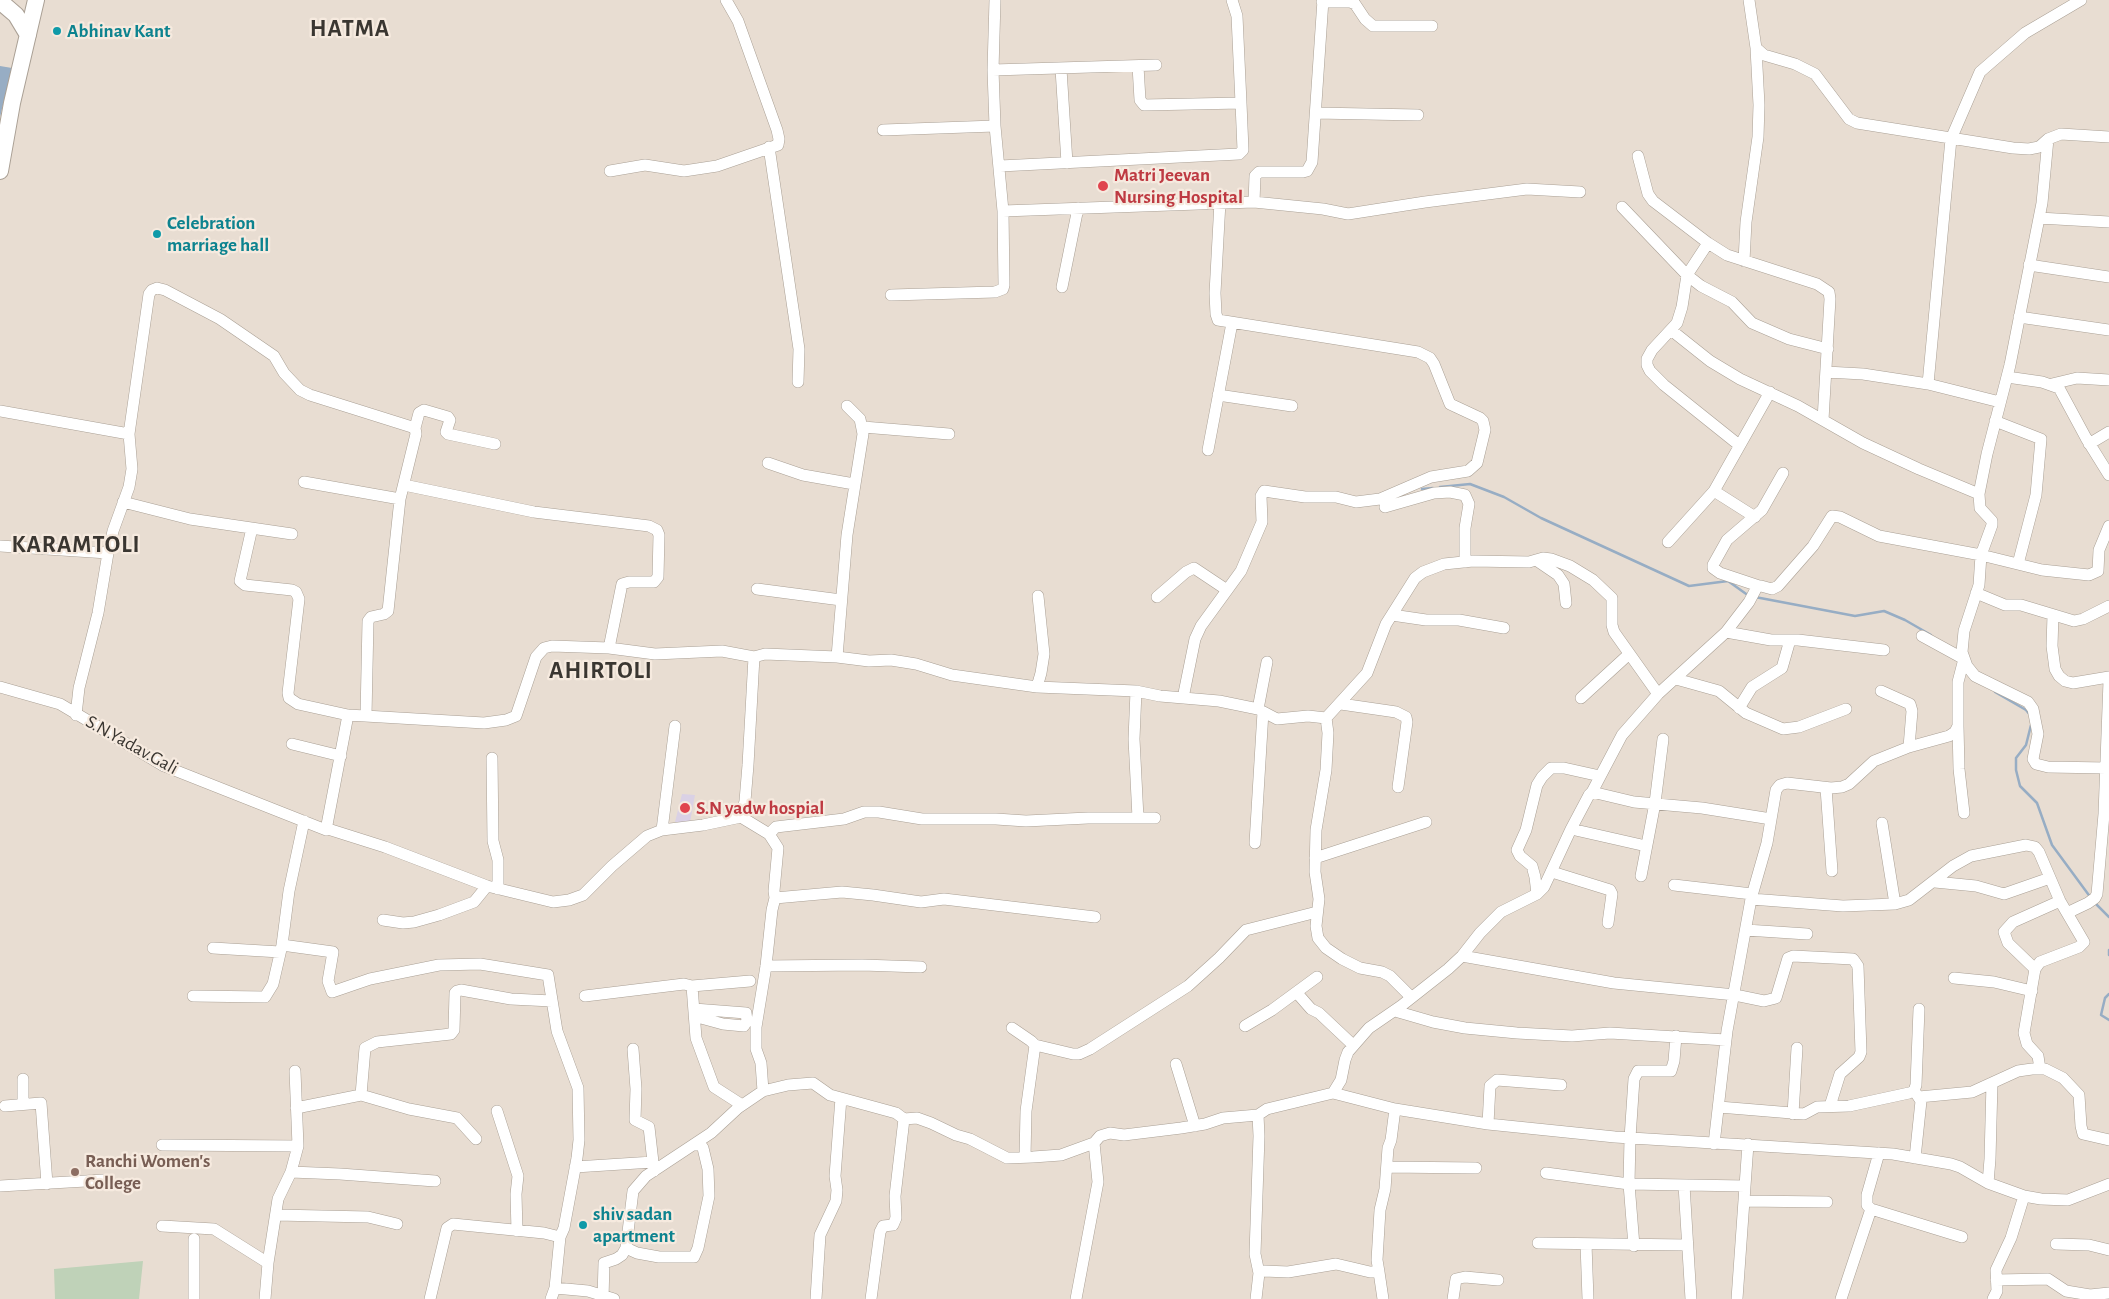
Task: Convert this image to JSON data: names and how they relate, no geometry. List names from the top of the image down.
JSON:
{
  "streets": {
    "street": ["S.N.Yadav.Gali"]
  },
  "districts": ["HATMA", "KARAMTOLI", "AHIRTOLI"],
  "places": [
    "Abhinav Kant",
    "Matri Jeevan Nursing Hospital",
    "Celebration marriage hall",
    "S.N yadw hospial",
    "Ranchi Women's College",
    "shiv sadan apartment"
  ]
}
